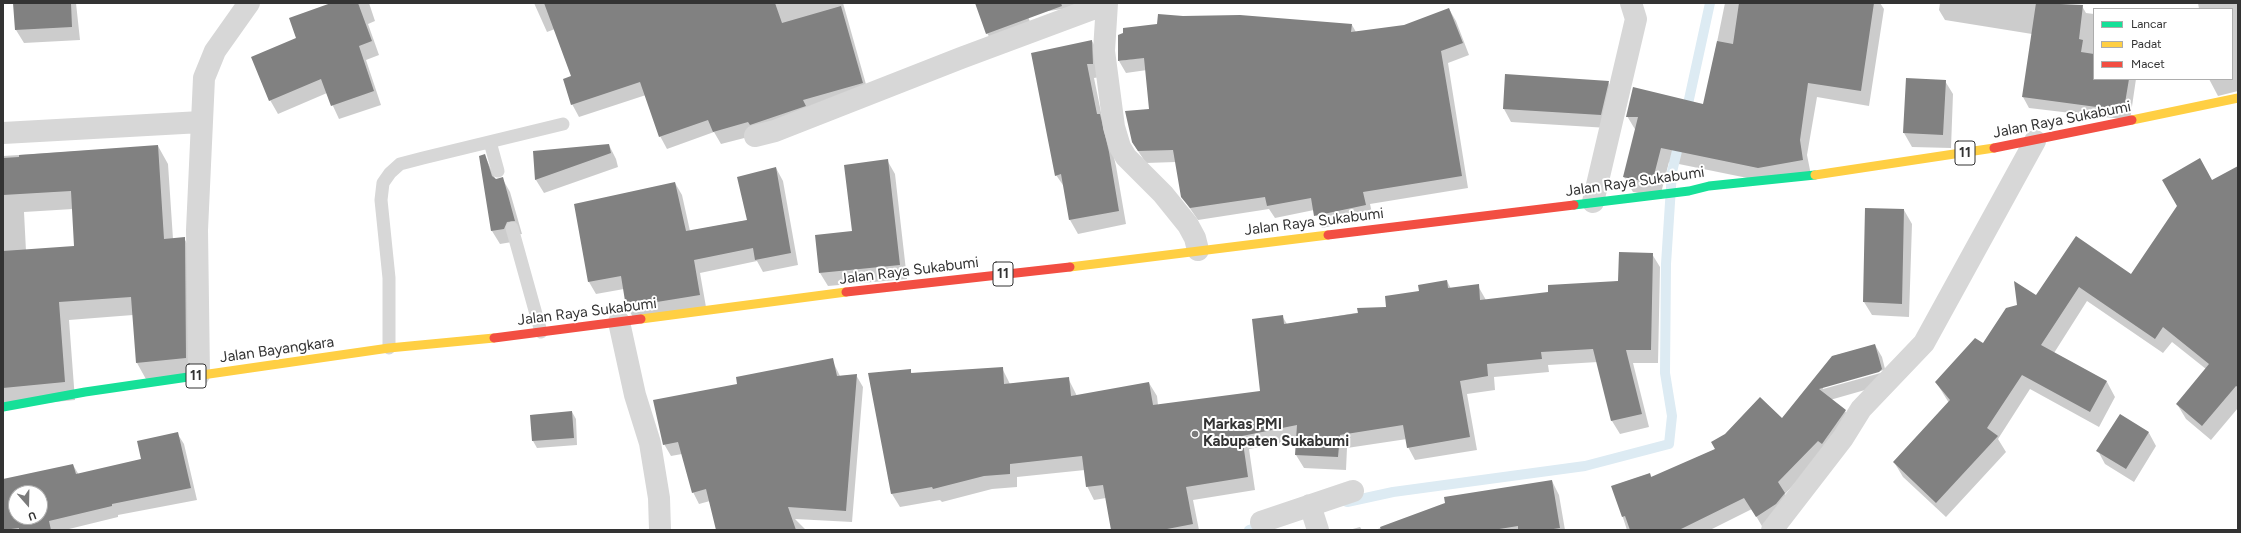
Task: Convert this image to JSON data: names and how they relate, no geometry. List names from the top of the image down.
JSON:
{
  "streets": {
    "highway": ["Jalan Raya Sukabumi", "11", "Jalan Bayangkara"]
  },
  "crossings": [
    ["Jalan Raya Sukabumi", "Jalan Bayangkara"]
  ],
  "places": ["Markas PMI Kabupaten Sukabumi"],
  "legend": ["Lancar", "Padat", "Macet"],
  "north": "bottom"
}
